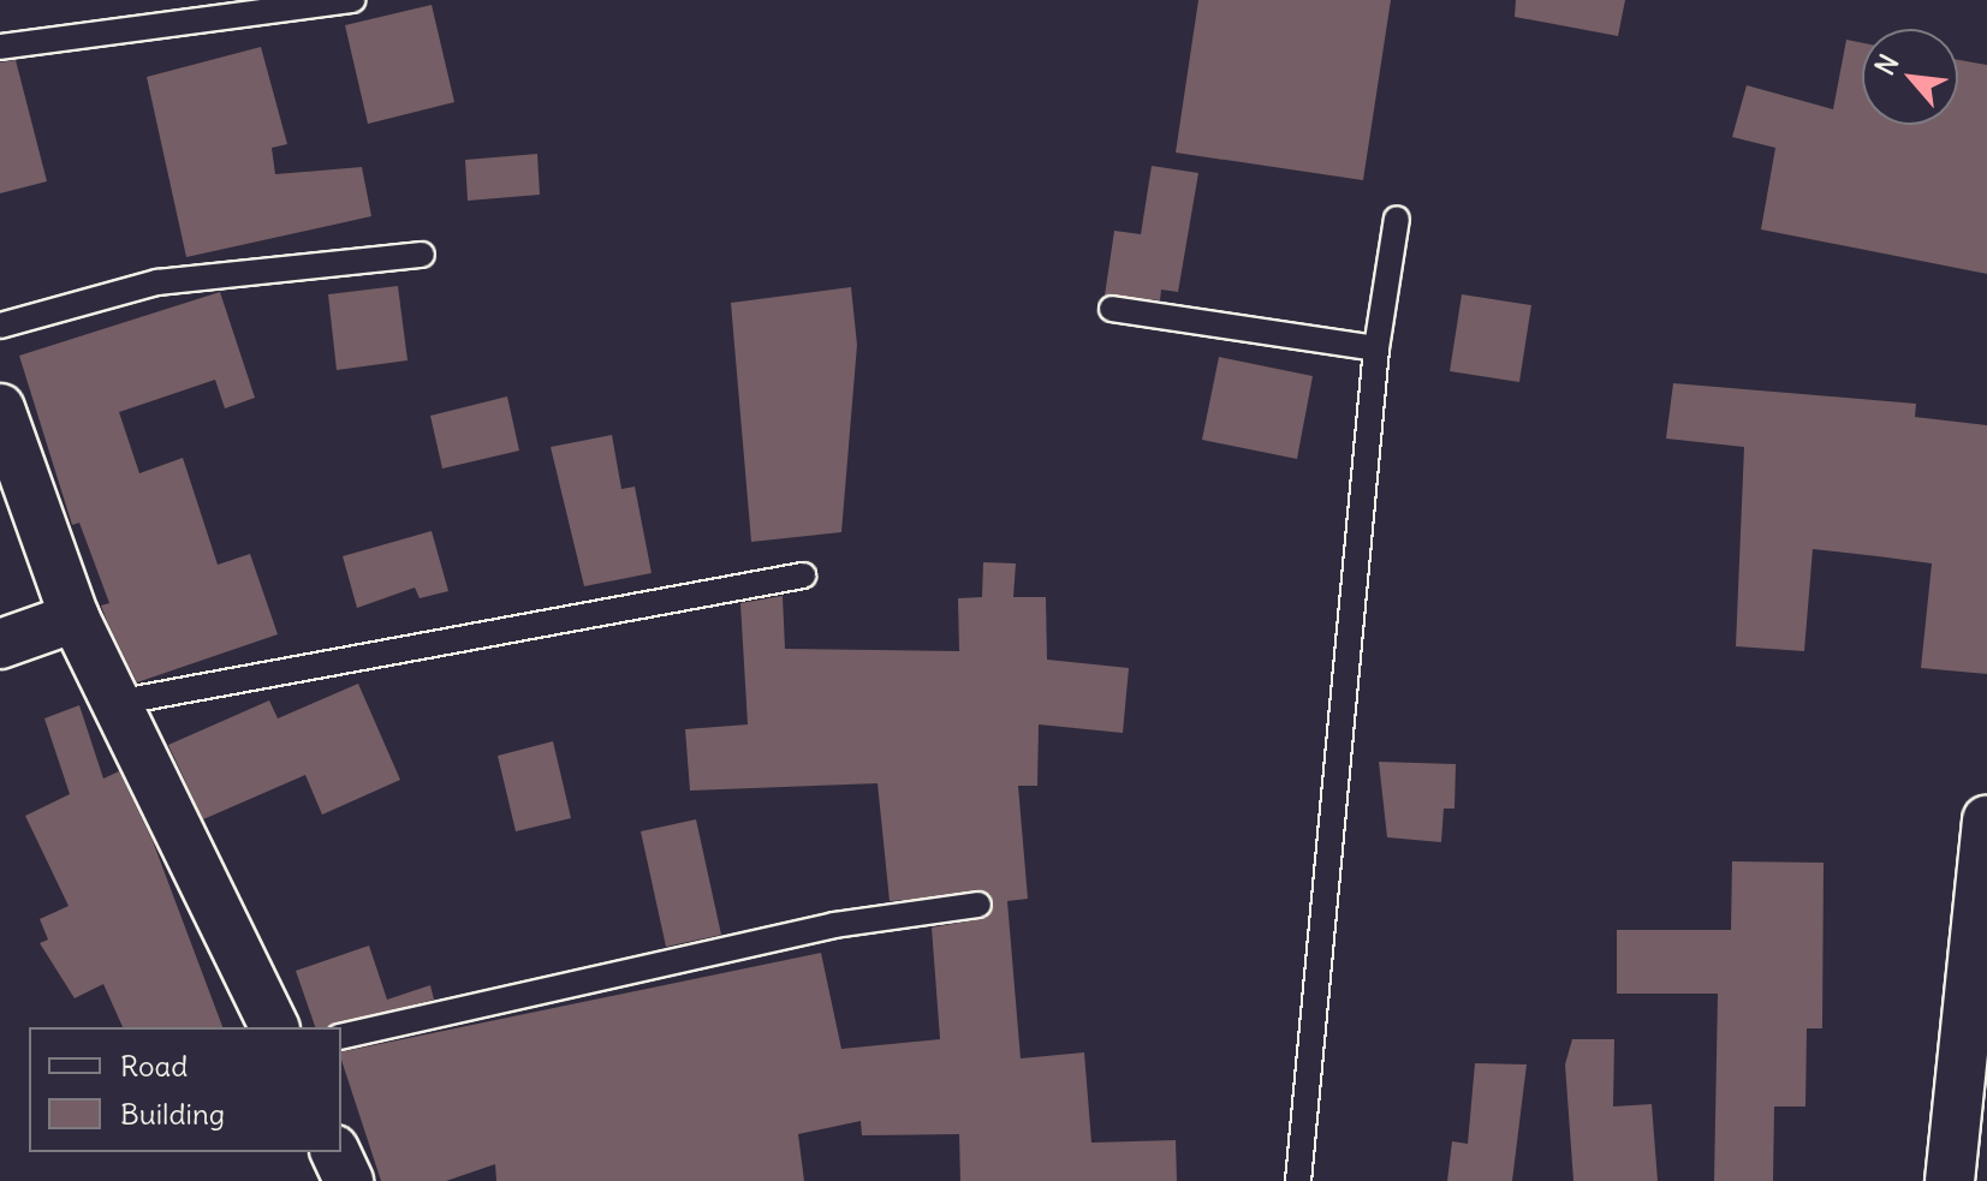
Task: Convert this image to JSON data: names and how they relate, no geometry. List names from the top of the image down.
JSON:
{
  "legend": ["Road", "Building"],
  "north": "top left"
}
